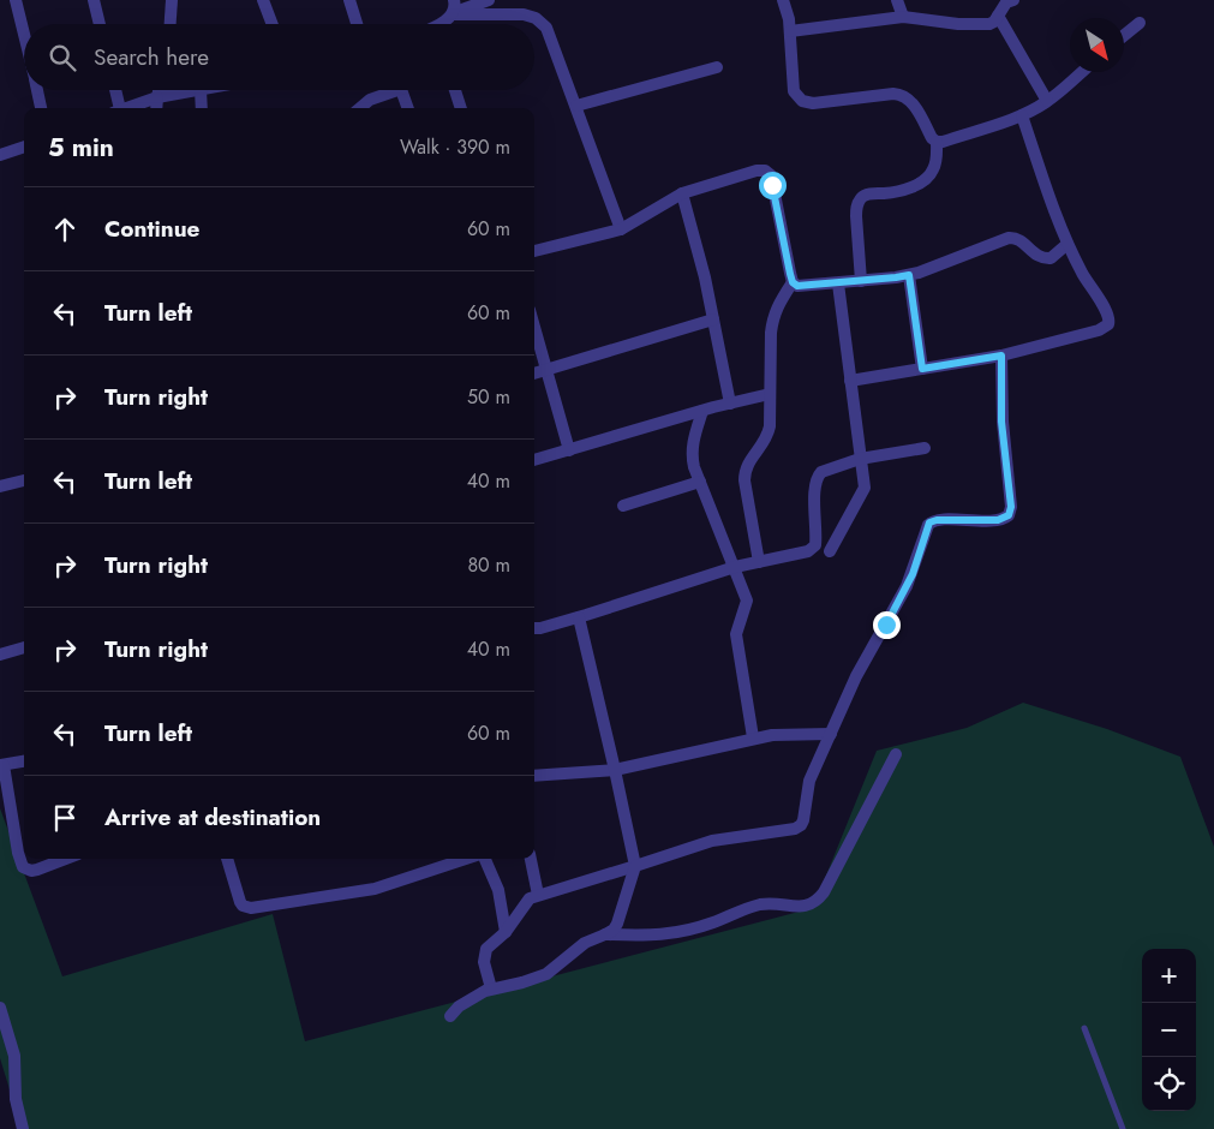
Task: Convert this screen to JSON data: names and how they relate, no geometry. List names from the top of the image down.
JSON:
{
  "north": "bottom right",
  "page": {
    "search": "Search here",
    "heading": ["5 min", "Walk · 390 m"],
    "list": [
      ["Continue", "60 m"],
      ["Turn left", "60 m"],
      ["Turn right", "50 m"],
      ["Turn left", "40 m"],
      ["Turn right", "80 m"],
      ["Turn right", "40 m"],
      ["Turn left", "60 m"],
      "Arrive at destination"
    ],
    "map_buttons": ["+", "−"]
  }
}
